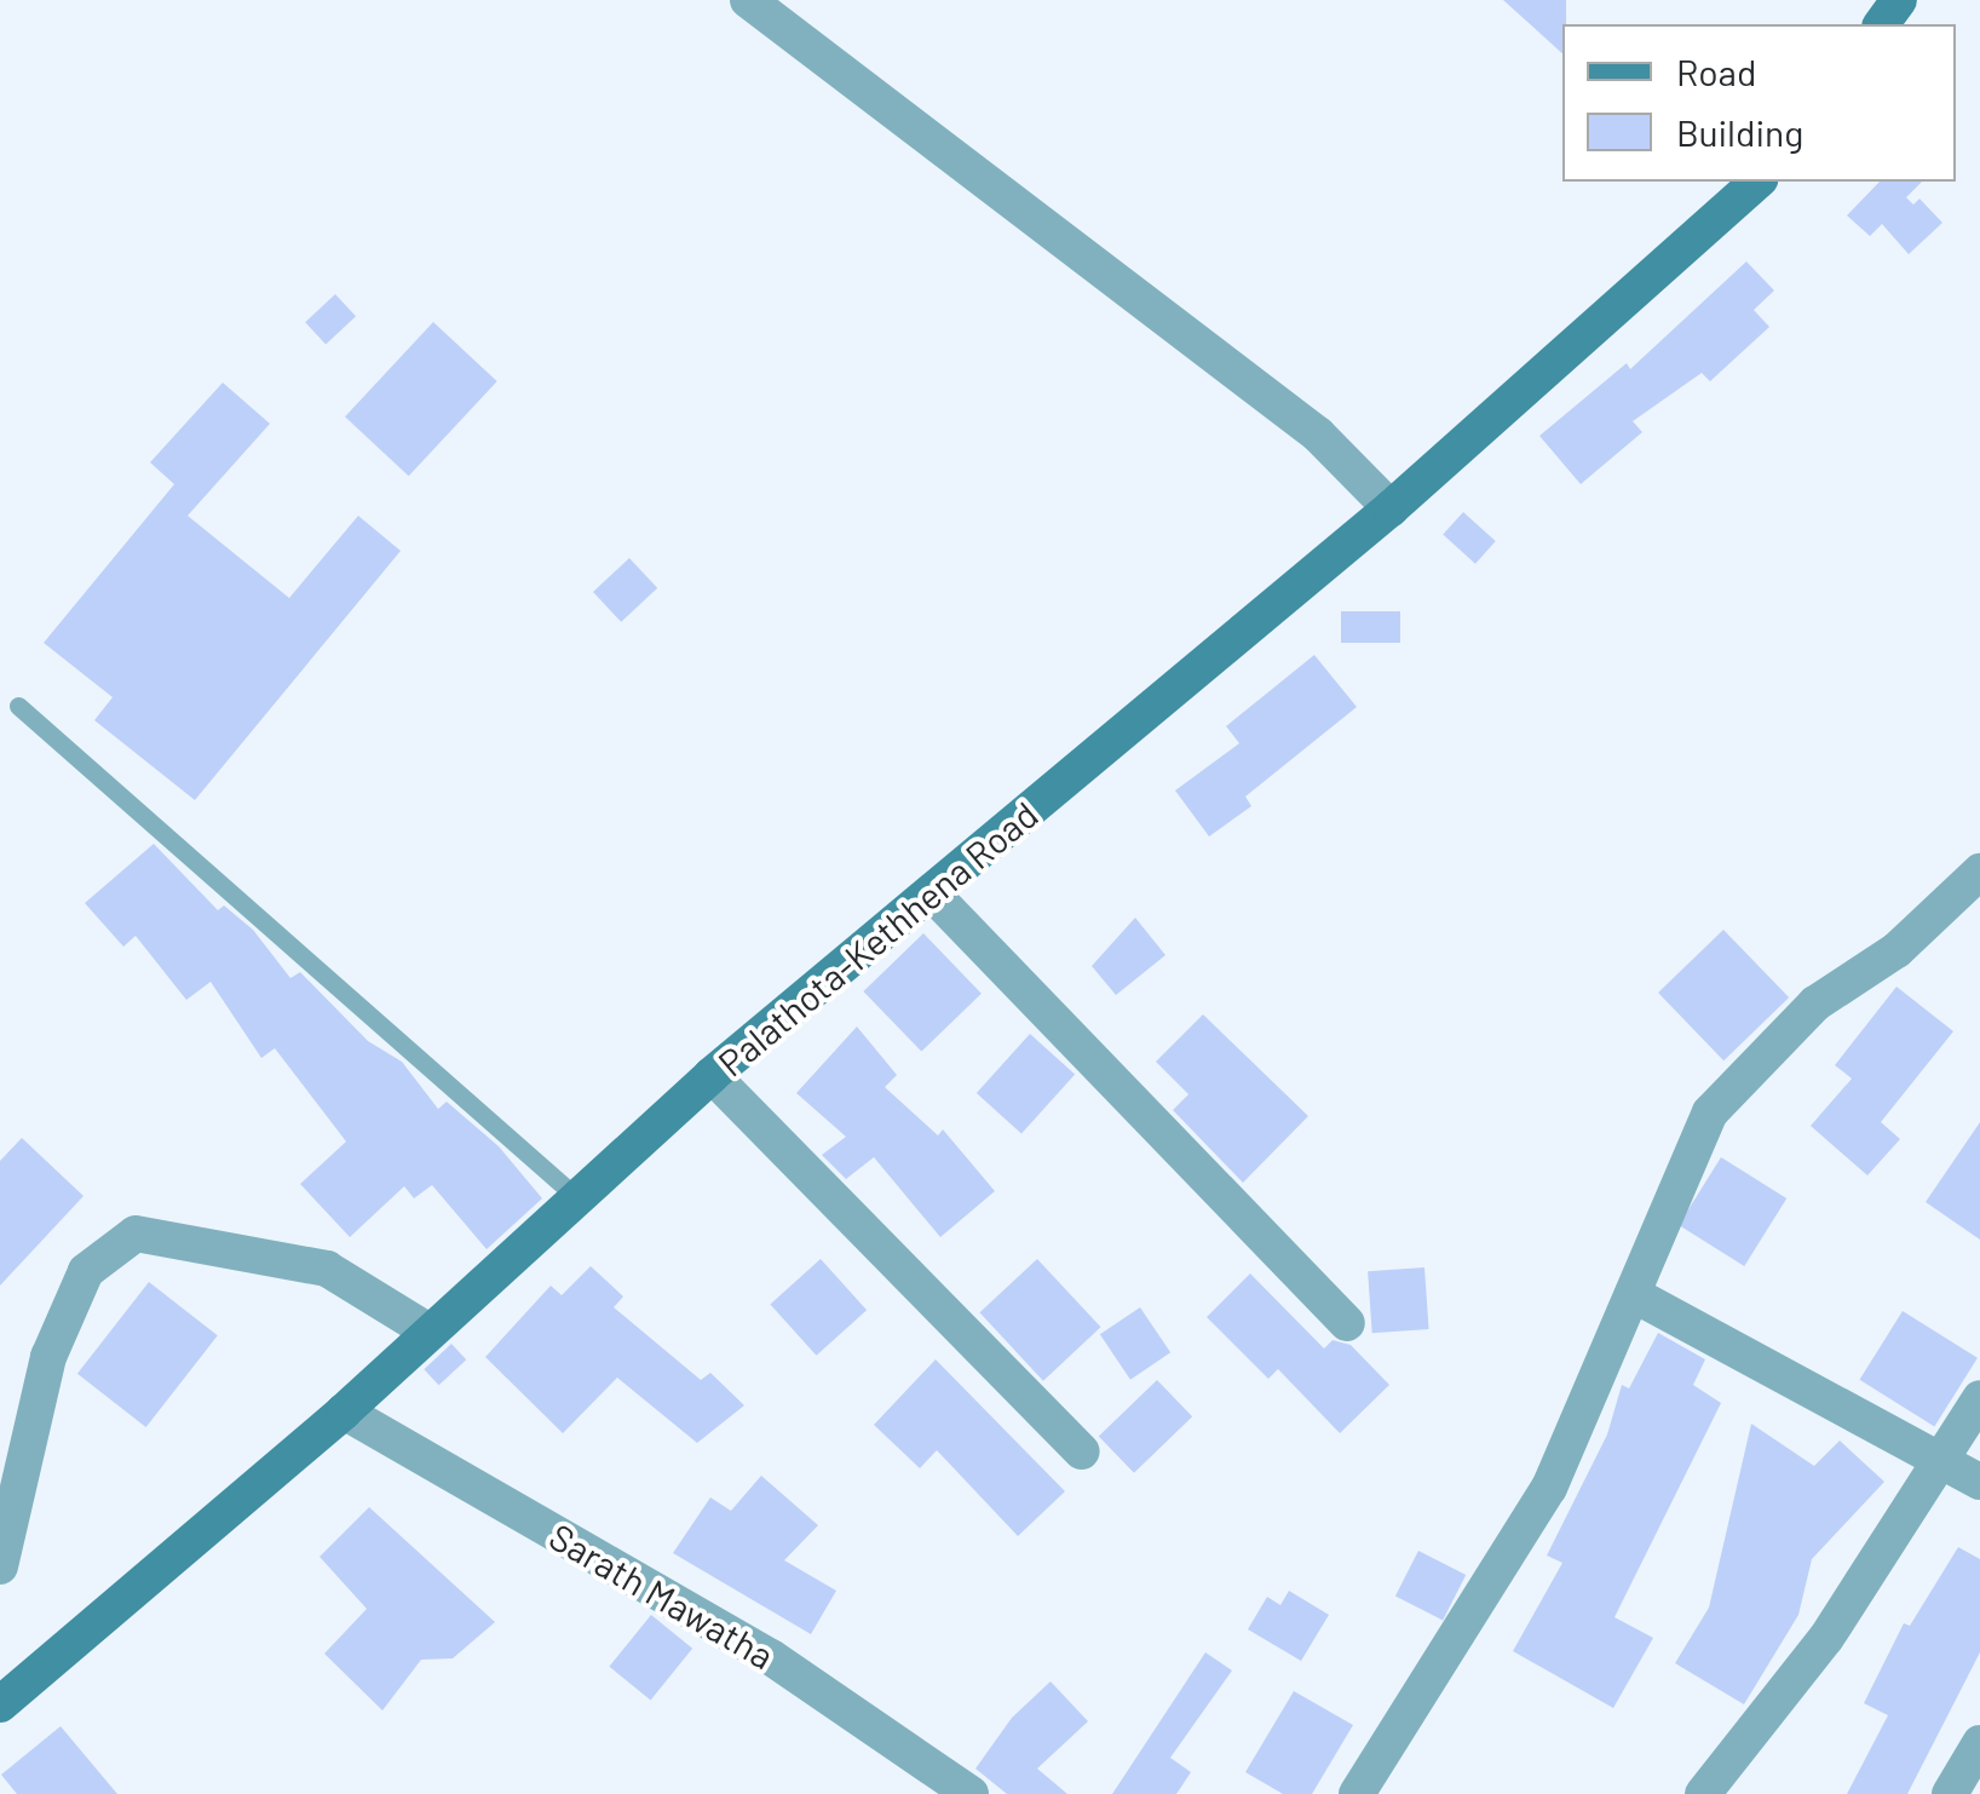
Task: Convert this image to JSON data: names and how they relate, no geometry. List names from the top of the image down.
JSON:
{
  "streets": {
    "street": ["Palathota-Kethhena Road", "Sarath Mawatha"]
  },
  "crossings": [
    ["Palathota-Kethhena Road", "Sarath Mawatha"]
  ],
  "legend": ["Road", "Building"]
}
